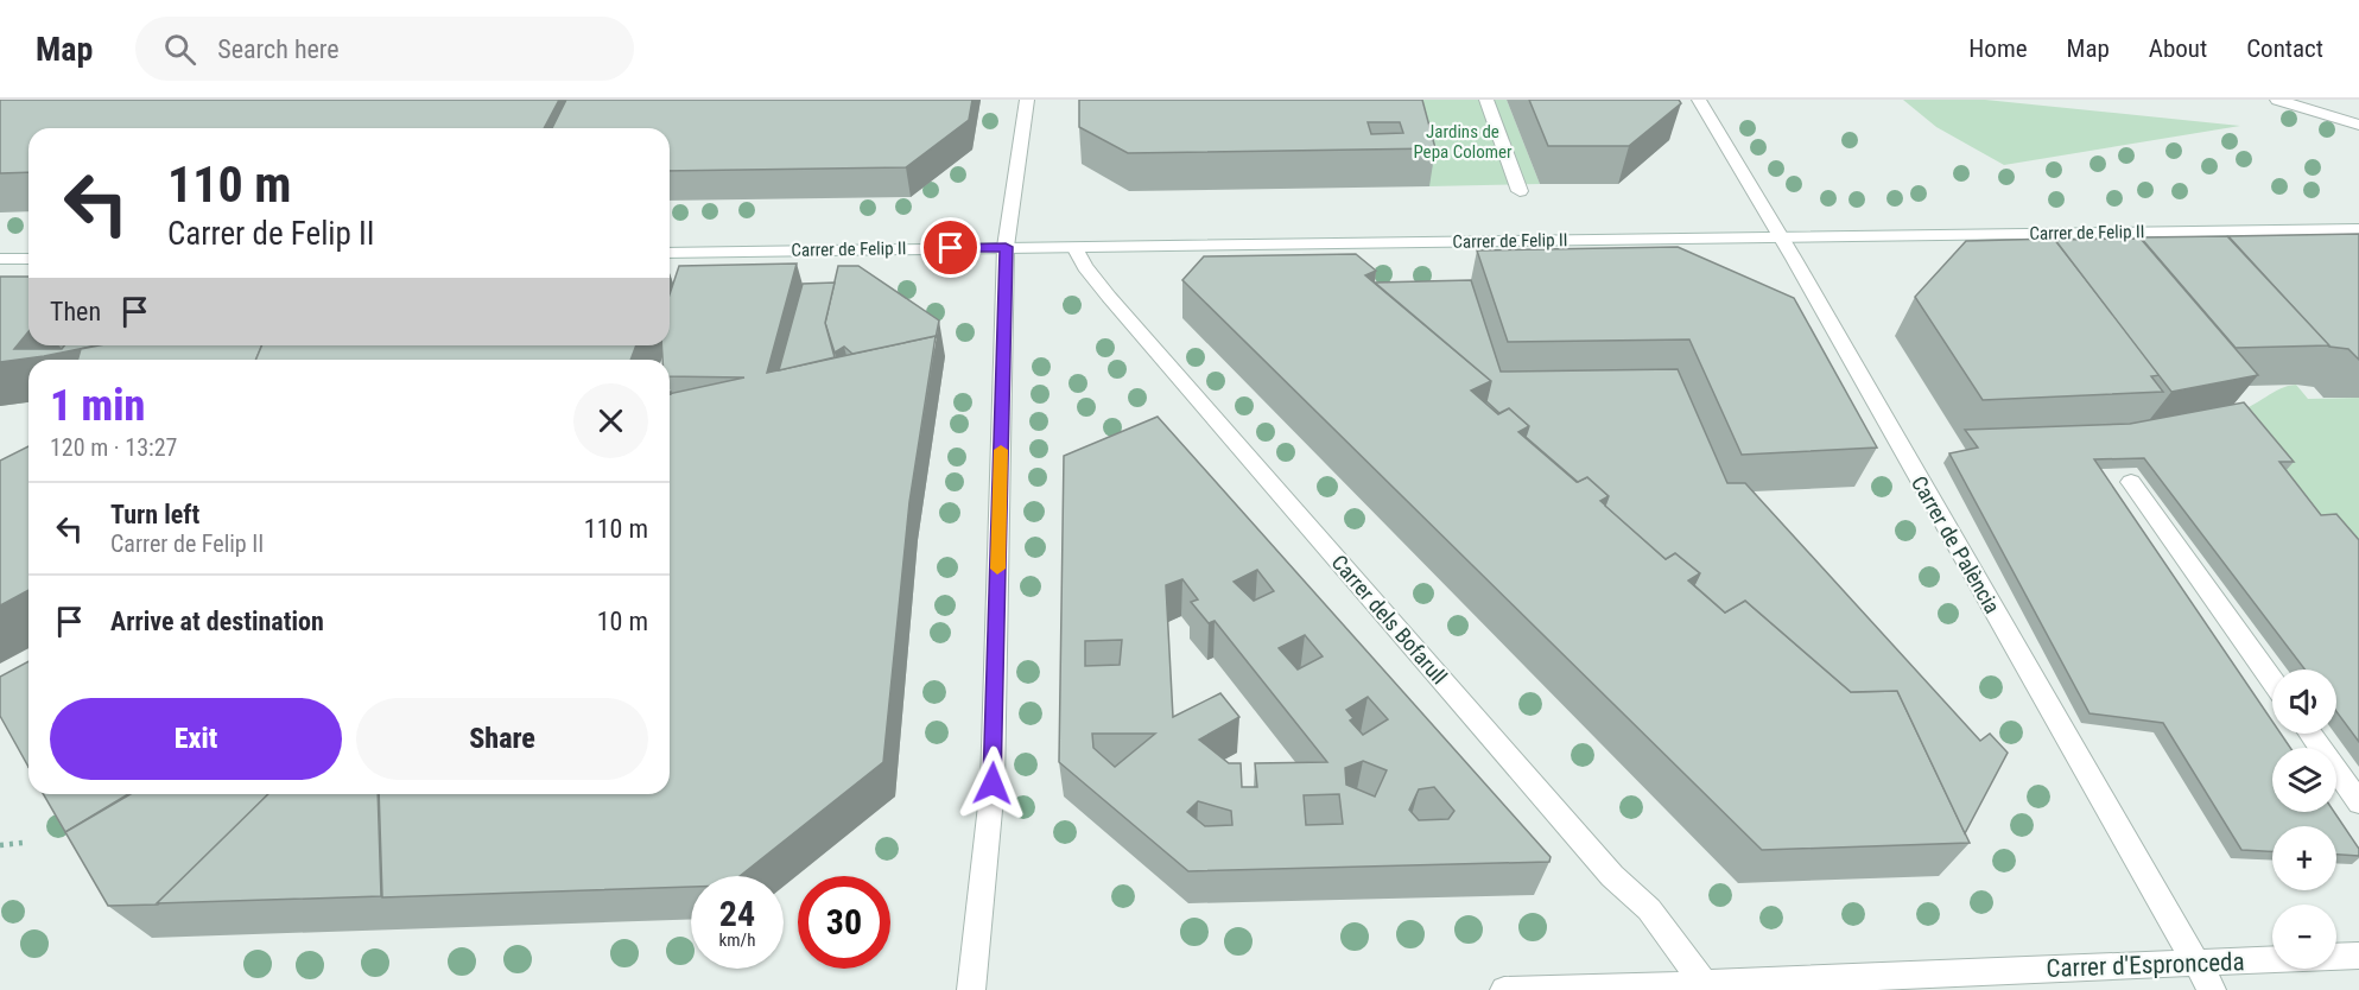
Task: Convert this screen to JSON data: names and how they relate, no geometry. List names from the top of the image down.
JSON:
{
  "streets": {
    "street": [
      "Carrer de Felip II",
      "Carrer de Palència",
      "Carrer dels Bofarull",
      "Carrer d'Espronceda"
    ]
  },
  "crossings": [
    ["Carrer de Felip II", "Carrer de Palència"],
    ["Carrer de Felip II", "Carrer dels Bofarull"],
    ["Carrer de Palència", "Carrer d'Espronceda"],
    ["Carrer dels Bofarull", "Carrer d'Espronceda"]
  ],
  "parks": ["Jardins de Pepa Colomer"],
  "page": {
    "header": "Map",
    "search": "Search here",
    "nav": [
      "Home",
      "Map",
      "About",
      "Contact"
    ],
    "turn": ["110 m", "Carrer de Felip II"],
    "then": "Then",
    "heading": ["1 min", "120 m · 13:27"],
    "list": [
      {
        "name": "Turn left",
        "note": "Carrer de Felip II",
        "value": "110 m"
      },
      {
        "name": "Arrive at destination",
        "value": "10 m"
      }
    ],
    "map_buttons": ["+", "−"],
    "buttons": ["Exit", "Share"],
    "speed": "24 km/h",
    "limit": "30"
  }
}
